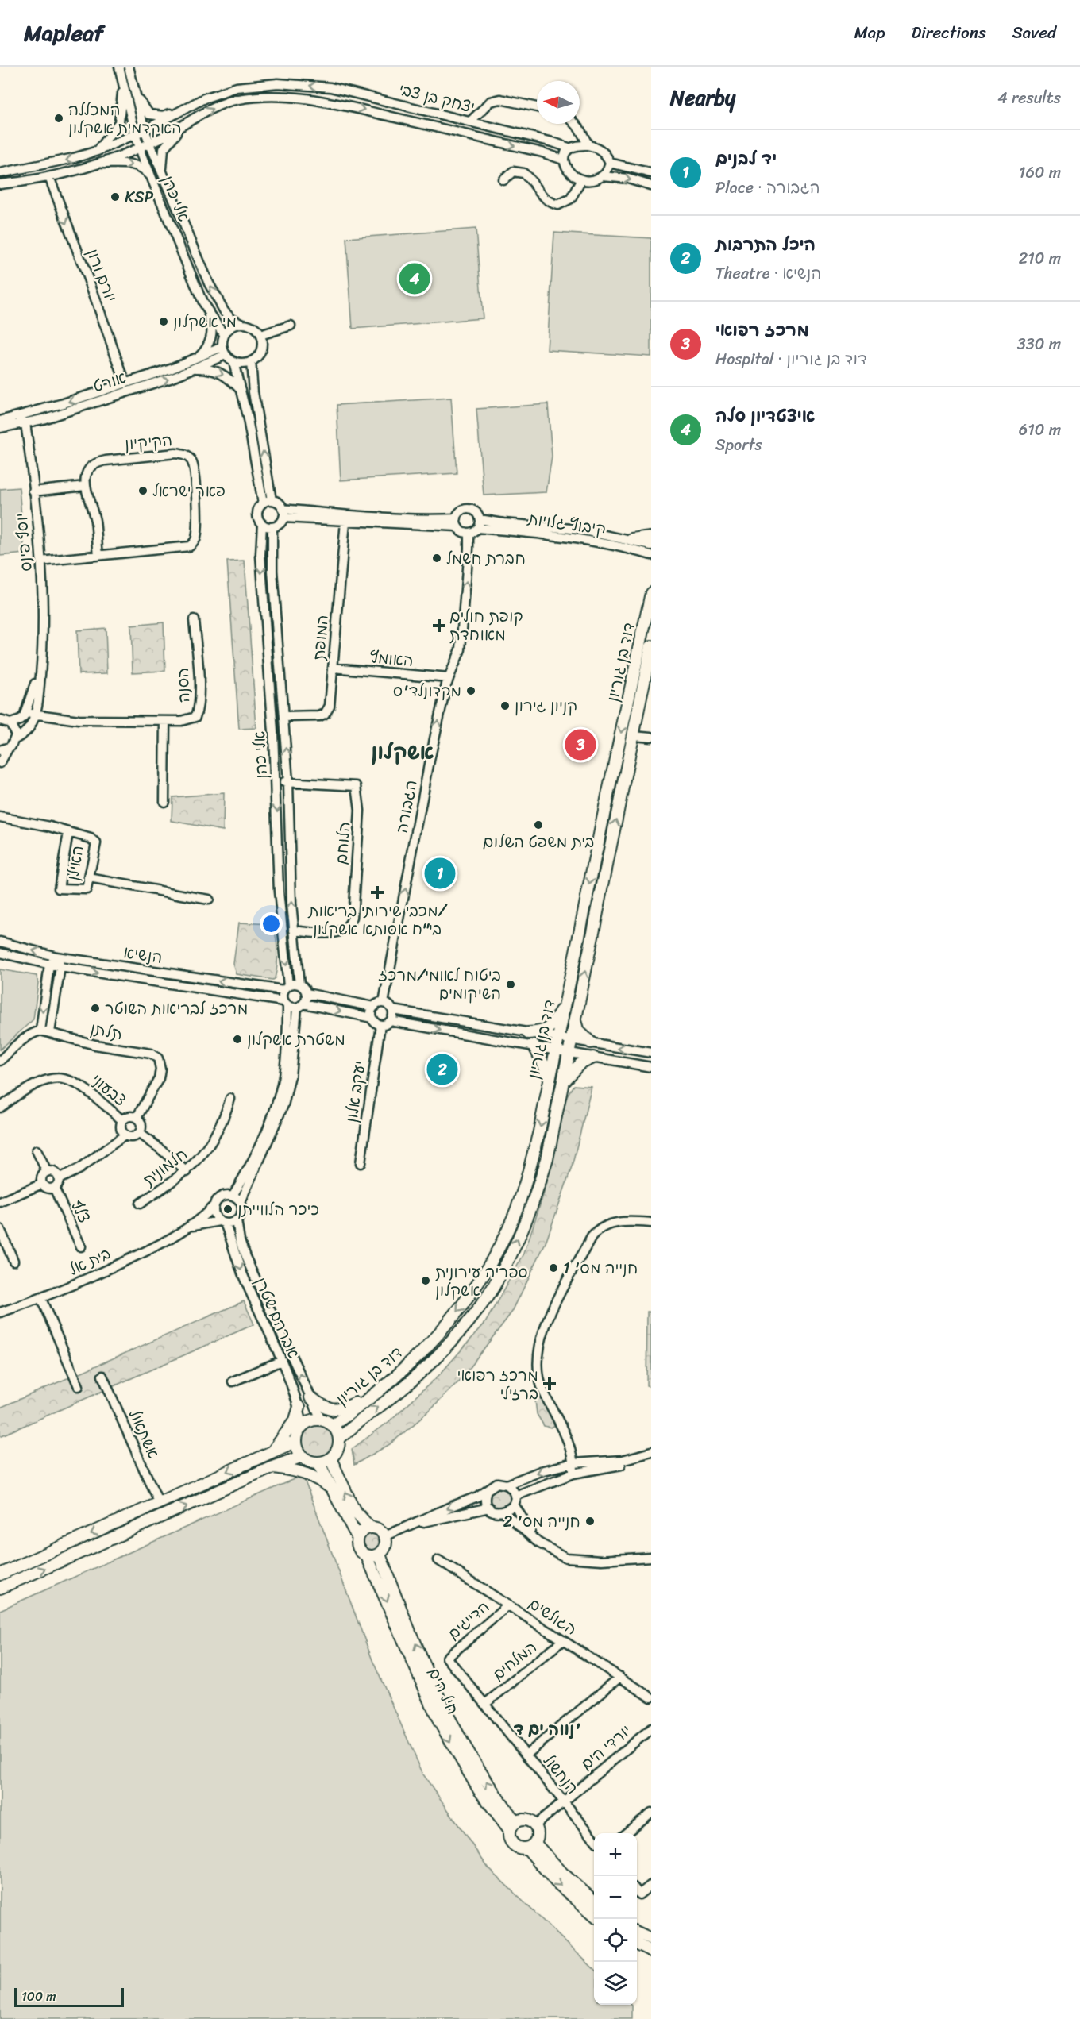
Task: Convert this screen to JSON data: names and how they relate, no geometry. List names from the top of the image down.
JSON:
{
  "streets": {
    "main road": ["דוד בן גוריון", "חיל הים"],
    "street": [
      "יצחק בן צבי",
      "אלי כהן",
      "יורם ורון",
      "אורט",
      "הקיקיון",
      "קיבוץ גלויות",
      "יוסף פינס",
      "המופת",
      "האומץ",
      "הסנה",
      "הגבורה",
      "הלוחם",
      "האילן",
      "הנשיא",
      "תלתן",
      "צבעוני",
      "יעקב אלון",
      "חלמונית",
      "צלף",
      "בית אל",
      "אברהם שטרן",
      "אשתאול",
      "הגולשים",
      "הדייגים",
      "המלחים",
      "יורדי הים",
      "הנחשול"
    ]
  },
  "crossings": [
    ["יצחק בן צבי", "אלי כהן"],
    ["יצחק בן צבי", "יורם ורון"],
    ["אלי כהן", "אורט"],
    ["אלי כהן", "המופת"],
    ["אלי כהן", "הלוחם"],
    ["אלי כהן", "הנשיא"],
    ["יורם ורון", "אורט"],
    ["אורט", "יוסף פינס"],
    ["הקיקיון", "יוסף פינס"],
    ["קיבוץ גלויות", "הגבורה"],
    ["יוסף פינס", "הסנה"],
    ["המופת", "האומץ"],
    ["האומץ", "הגבורה"],
    ["דוד בן גוריון", "אברהם שטרן"],
    ["הגבורה", "יעקב אלון"],
    ["תלתן", "צבעוני"],
    ["בית אל", "אברהם שטרן"],
    ["הגולשים", "הדייגים"],
    ["הגולשים", "המלחים"],
    ["הדייגים", "הנחשול"],
    ["המלחים", "הנחשול"],
    ["חיל הים", "יורדי הים"],
    ["יורדי הים", "הנחשול"]
  ],
  "one_way": ["יורם ורון", "הגבורה"],
  "districts": ["אשקלון", "נווה ים ד'"],
  "places": {
    "other": [
      "המכללה האקדמית אשקלון",
      "KSP",
      "מי אשקלון",
      "פאר ישראל",
      "חברת חשמל",
      "מקדונלד'ס",
      "קניון גירון",
      "בית משפט השלום",
      "ביטוח לאומי/מרכז השיקומים",
      "מרכז לבריאות השוטר",
      "משטרת אשקלון",
      "כיכר הלווייתן",
      "חנייה מס' 1",
      "ספריה עירונית אשקלון",
      "חנייה מס' 2"
    ],
    "health": ["קופת חולים מאוחדת", "מכבי שירותי בריאות/ בי\"ח אסותא אשקלון", "מרכז רפואי ברזילי"]
  },
  "scale_bar": "100 m",
  "north": "left",
  "page": {
    "header": "Mapleaf",
    "nav": ["Map", "Directions", "Saved"],
    "heading": ["Nearby", "4 results"],
    "list": [
      {
        "mark": "1",
        "name": "יד לבנים",
        "note": "Place · הגבורה",
        "value": "160 m"
      },
      {
        "mark": "2",
        "name": "היכל התרבות",
        "note": "Theatre · הנשיא",
        "value": "210 m"
      },
      {
        "mark": "3",
        "name": "מרכז רפואי",
        "note": "Hospital · דוד בן גוריון",
        "value": "330 m"
      },
      {
        "mark": "4",
        "name": "איצטדיון סלה",
        "note": "Sports",
        "value": "610 m"
      }
    ],
    "pins": [
      "4",
      "3",
      "1",
      "2"
    ],
    "map_buttons": ["+", "−"],
    "scale": "100 m"
  }
}
